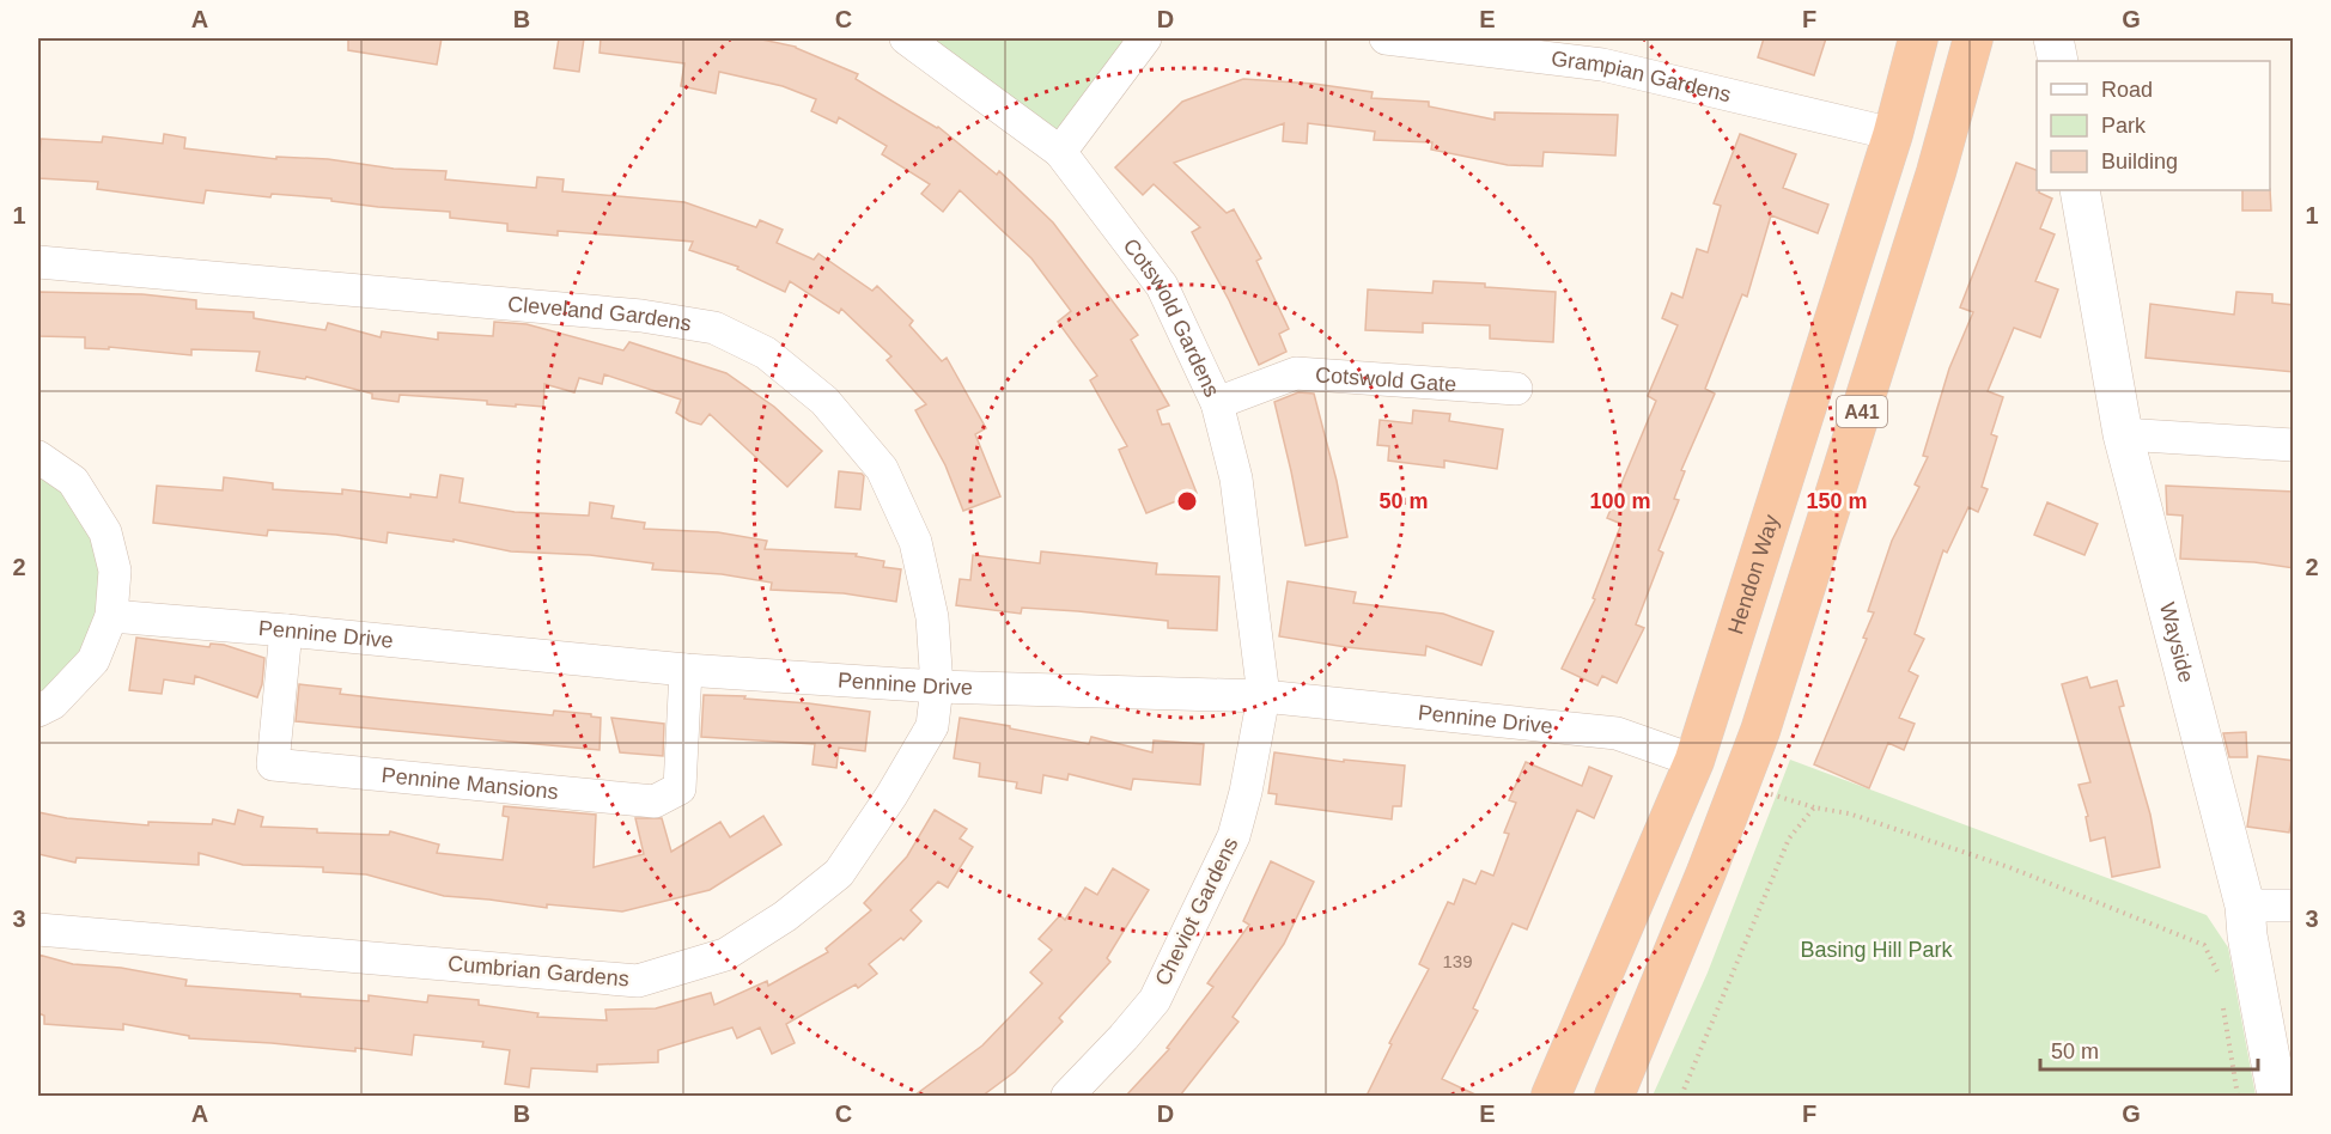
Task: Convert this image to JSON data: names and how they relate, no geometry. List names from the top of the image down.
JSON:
{
  "streets": {
    "highway": ["A41", "Hendon Way"],
    "street": [
      "Grampian Gardens",
      "Cleveland Gardens",
      "Cotswold Gardens",
      "Cotswold Gate",
      "Pennine Drive",
      "Wayside",
      "Pennine Mansions",
      "Cheviot Gardens",
      "Cumbrian Gardens"
    ]
  },
  "crossings": [
    ["Grampian Gardens", "Hendon Way"],
    ["Cleveland Gardens", "Pennine Drive"],
    ["Cleveland Gardens", "Cumbrian Gardens"],
    ["Cotswold Gardens", "Cotswold Gate"],
    ["Cotswold Gardens", "Pennine Drive"],
    ["Cotswold Gardens", "Cheviot Gardens"],
    ["Hendon Way", "Pennine Drive"],
    ["Pennine Drive", "Pennine Mansions"],
    ["Pennine Drive", "Cheviot Gardens"],
    ["Pennine Drive", "Cumbrian Gardens"]
  ],
  "parks": ["Basing Hill Park"],
  "house_numbers": ["139"],
  "legend": ["Road", "Park", "Building"],
  "scale_bar": "50 m",
  "grid": {
    "columns": [
      "A",
      "B",
      "C",
      "D",
      "E",
      "F",
      "G"
    ],
    "rows": ["1", "2", "3"]
  },
  "rings": ["50 m", "100 m", "150 m"]
}
